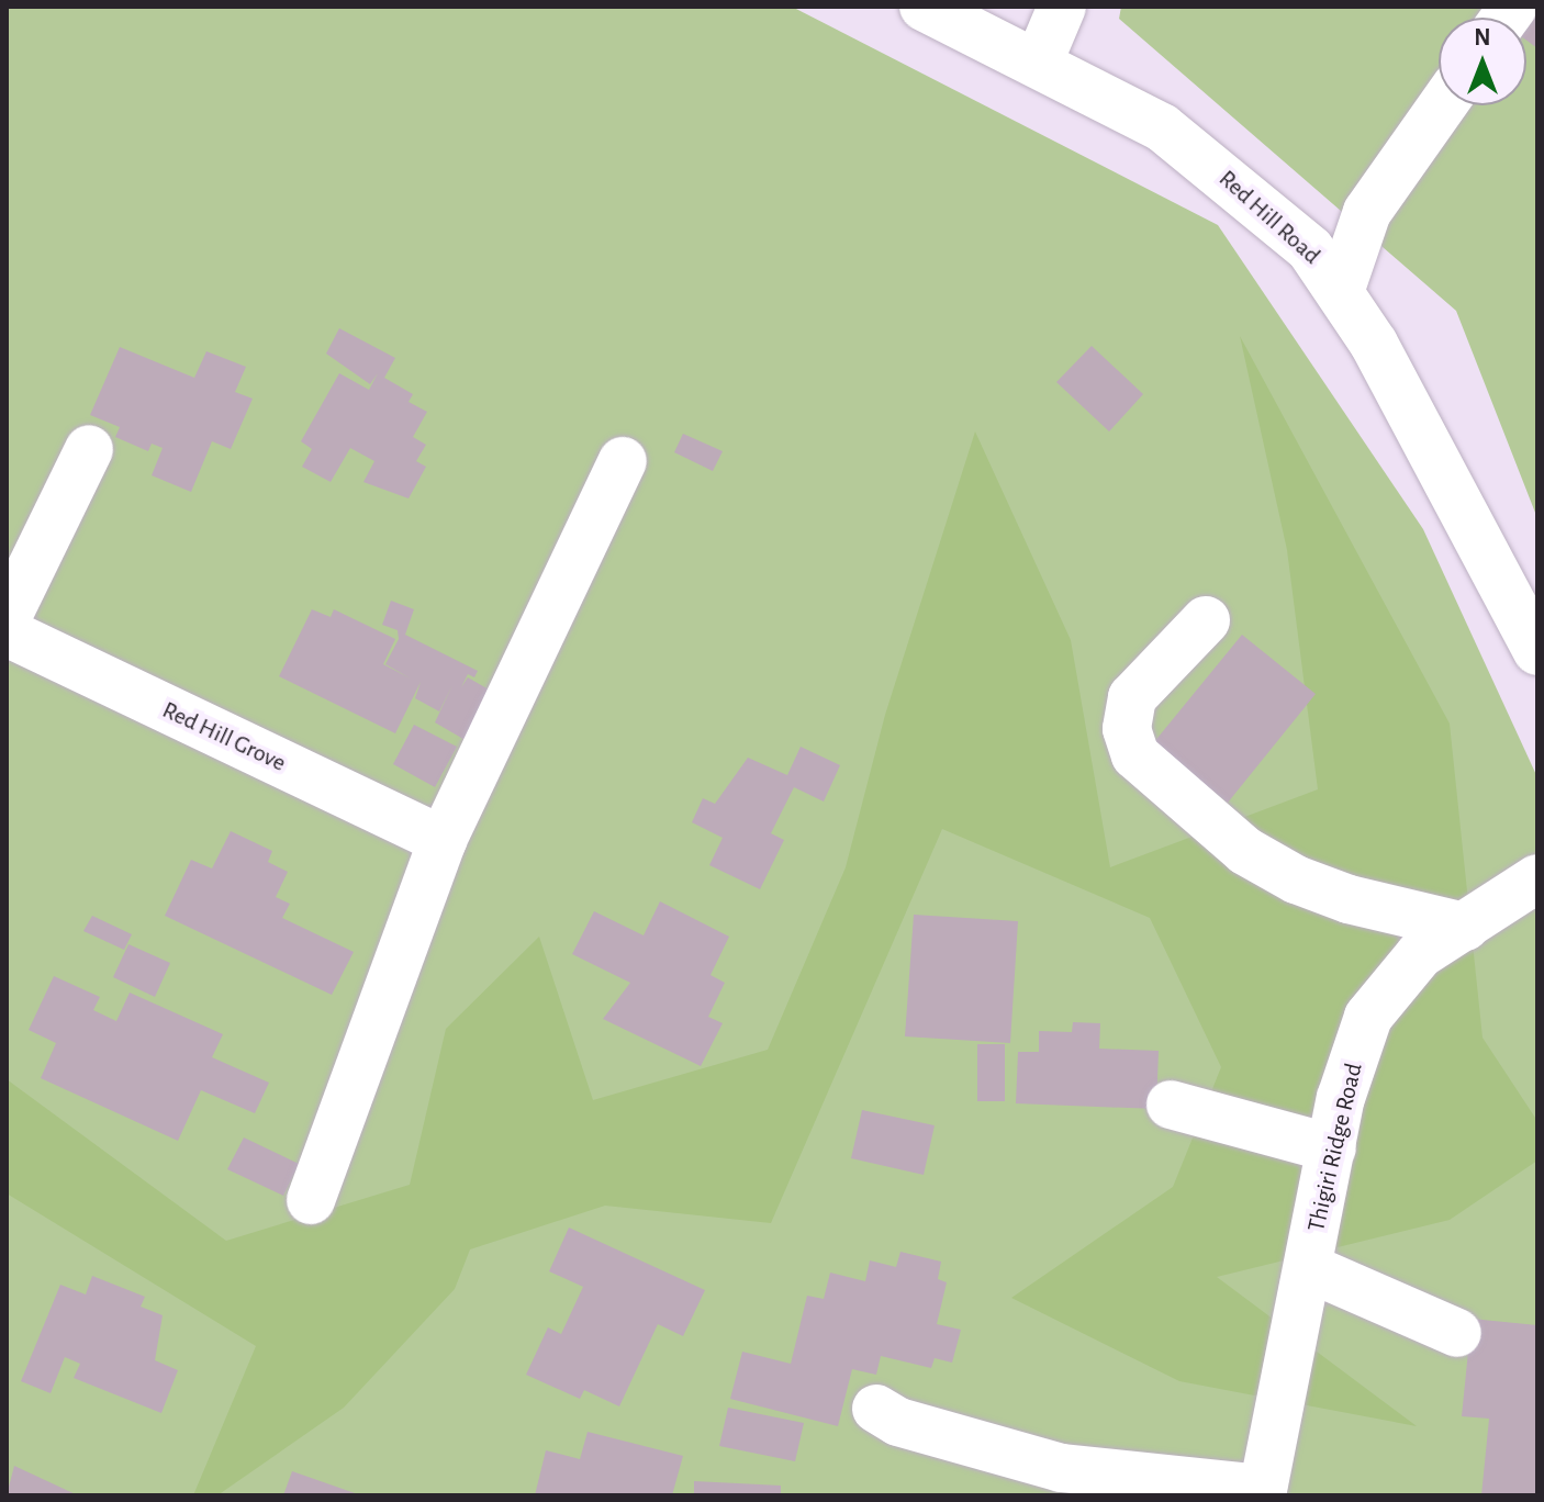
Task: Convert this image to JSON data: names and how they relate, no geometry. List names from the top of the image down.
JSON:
{
  "streets": {
    "street": ["Red Hill Road", "Red Hill Grove", "Thigiri Ridge Road"]
  },
  "north": "top"
}
